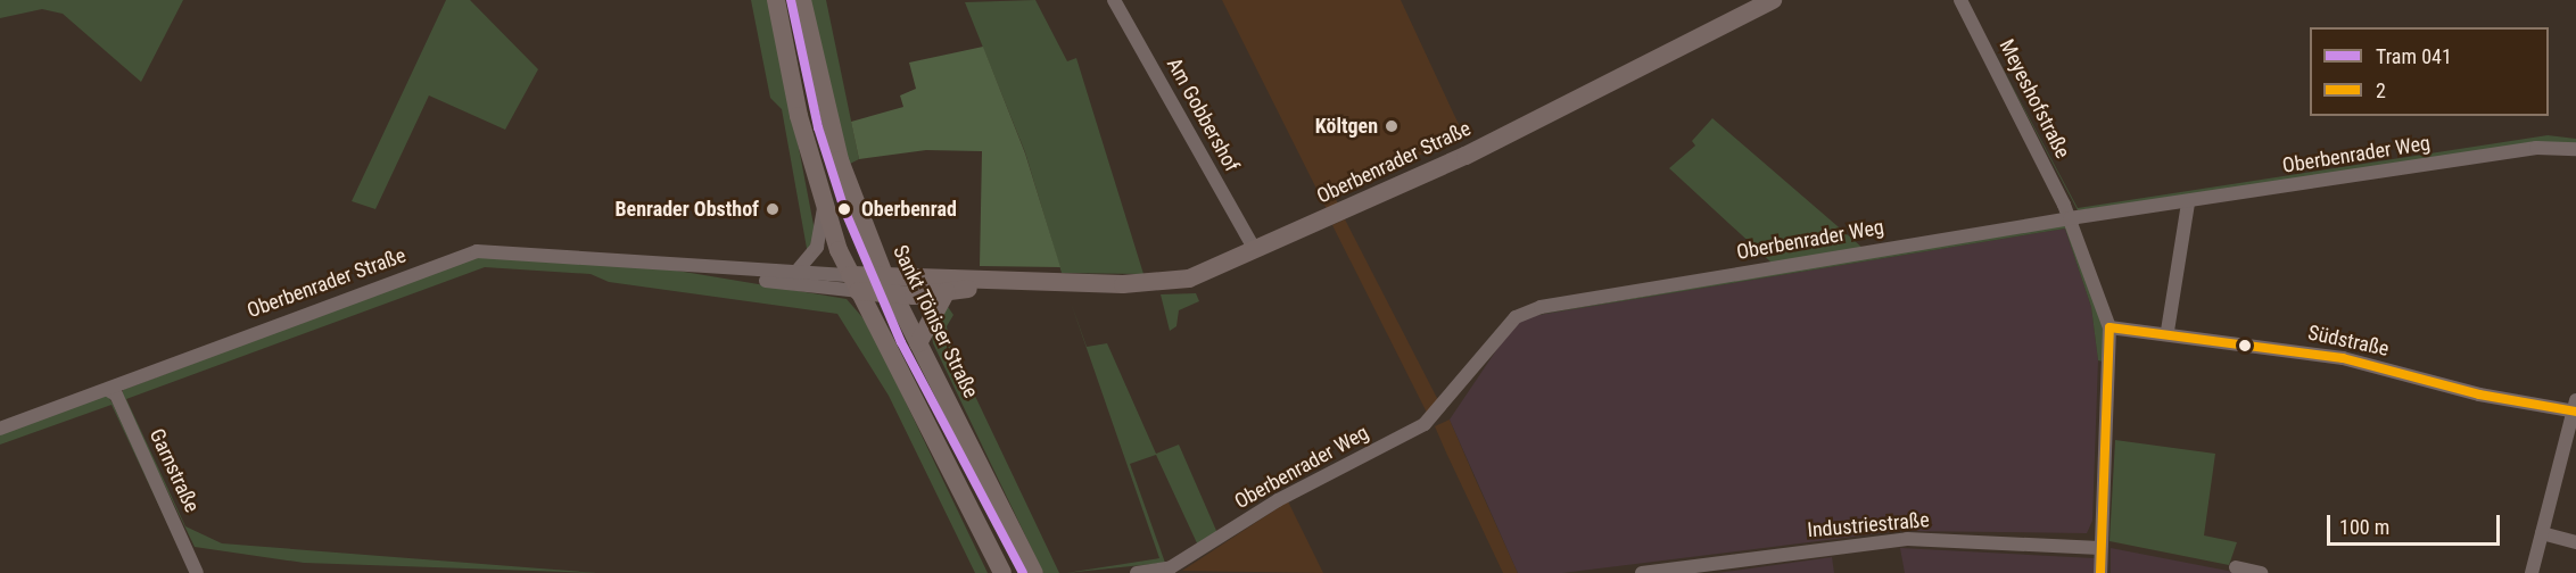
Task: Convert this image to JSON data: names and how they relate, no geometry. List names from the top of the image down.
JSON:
{
  "streets": {
    "main road": ["Oberbenrader Straße", "Sankt Töniser Straße"],
    "street": [
      "Meyeshofstraße",
      "Am Gobbershof",
      "Oberbenrader Weg",
      "Südstraße",
      "Garnstraße",
      "Industriestraße"
    ]
  },
  "crossings": [
    ["Meyeshofstraße", "Oberbenrader Weg"],
    ["Meyeshofstraße", "Südstraße"],
    ["Am Gobbershof", "Oberbenrader Straße"],
    ["Oberbenrader Straße", "Sankt Töniser Straße"],
    ["Oberbenrader Straße", "Garnstraße"]
  ],
  "places": ["Költgen", "Benrader Obsthof", "Oberbenrad"],
  "lines": ["tram line 041", "transit line 2"],
  "legend": ["Tram 041", "2"],
  "scale_bar": "100 m"
}
